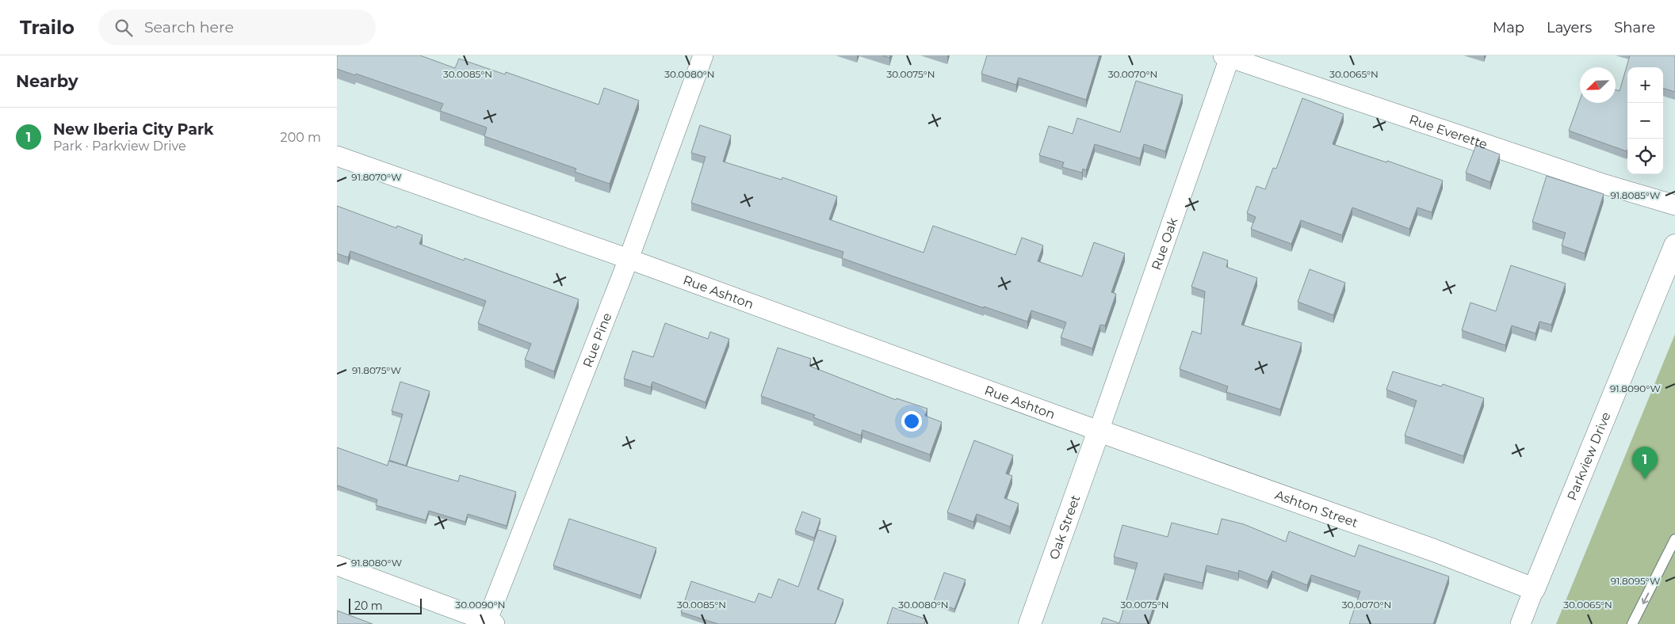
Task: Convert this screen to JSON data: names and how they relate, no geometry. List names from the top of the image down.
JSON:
{
  "streets": {
    "main road": ["Parkview Drive", "Ashton Street", "Oak Street"],
    "street": [
      "Rue Everette",
      "Rue Oak",
      "Rue Ashton",
      "Rue Pine"
    ]
  },
  "crossings": [
    ["Rue Everette", "Rue Oak"],
    ["Rue Oak", "Rue Ashton"],
    ["Rue Oak", "Ashton Street"],
    ["Rue Oak", "Oak Street"],
    ["Rue Ashton", "Rue Pine"],
    ["Rue Ashton", "Ashton Street"],
    ["Rue Ashton", "Oak Street"],
    ["Parkview Drive", "Ashton Street"],
    ["Ashton Street", "Oak Street"]
  ],
  "scale_bar": "20 m",
  "north": "bottom left",
  "page": {
    "header": "Trailo",
    "search": "Search here",
    "nav": ["Map", "Layers", "Share"],
    "heading": "Nearby",
    "map_buttons": ["+", "−"],
    "list": [
      {
        "mark": "1",
        "name": "New Iberia City Park",
        "note": "Park · Parkview Drive",
        "value": "200 m"
      }
    ],
    "pins": "1",
    "scale": "20 m"
  },
  "coordinates": [
    "30.0085°N",
    "30.0080°N",
    "30.0075°N",
    "30.0070°N",
    "30.0065°N",
    "91.8070°W",
    "91.8085°W",
    "91.8075°W",
    "91.8090°W",
    "91.8080°W",
    "91.8095°W",
    "30.0090°N"
  ]
}
